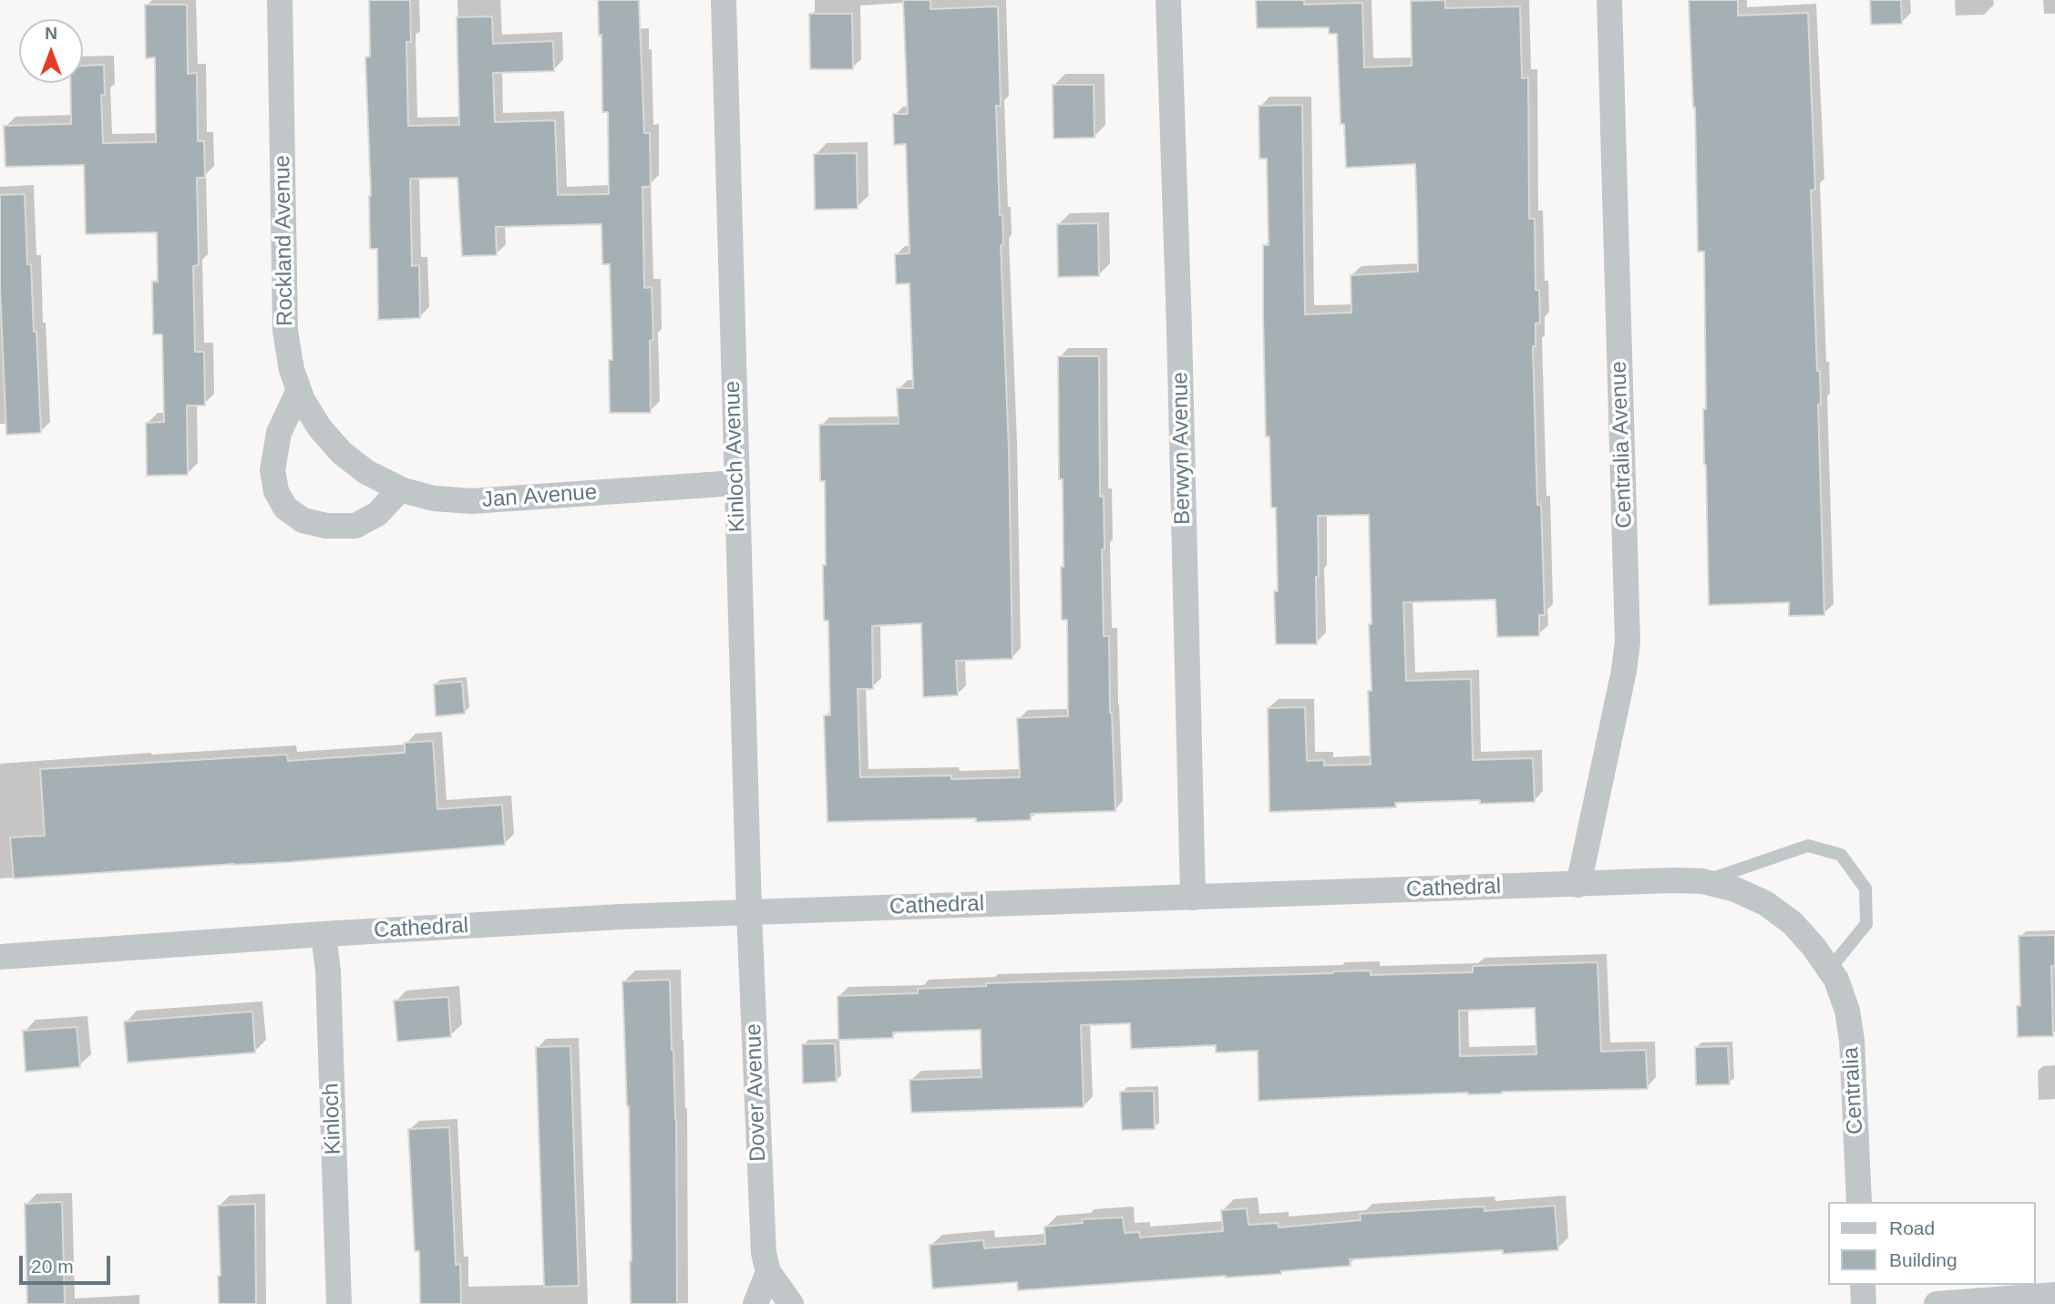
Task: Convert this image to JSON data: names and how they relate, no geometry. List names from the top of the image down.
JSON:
{
  "streets": {
    "street": [
      "Rockland Avenue",
      "Centralia Avenue",
      "Berwyn Avenue",
      "Kinloch Avenue",
      "Jan Avenue",
      "Cathedral",
      "Centralia",
      "Dover Avenue",
      "Kinloch"
    ]
  },
  "crossings": [
    ["Rockland Avenue", "Jan Avenue"],
    ["Centralia Avenue", "Cathedral"],
    ["Berwyn Avenue", "Cathedral"],
    ["Kinloch Avenue", "Jan Avenue"],
    ["Kinloch Avenue", "Cathedral"],
    ["Kinloch Avenue", "Dover Avenue"],
    ["Cathedral", "Centralia"],
    ["Cathedral", "Dover Avenue"],
    ["Cathedral", "Kinloch"]
  ],
  "legend": ["Road", "Building"],
  "scale_bar": "20 m",
  "north": "top"
}
